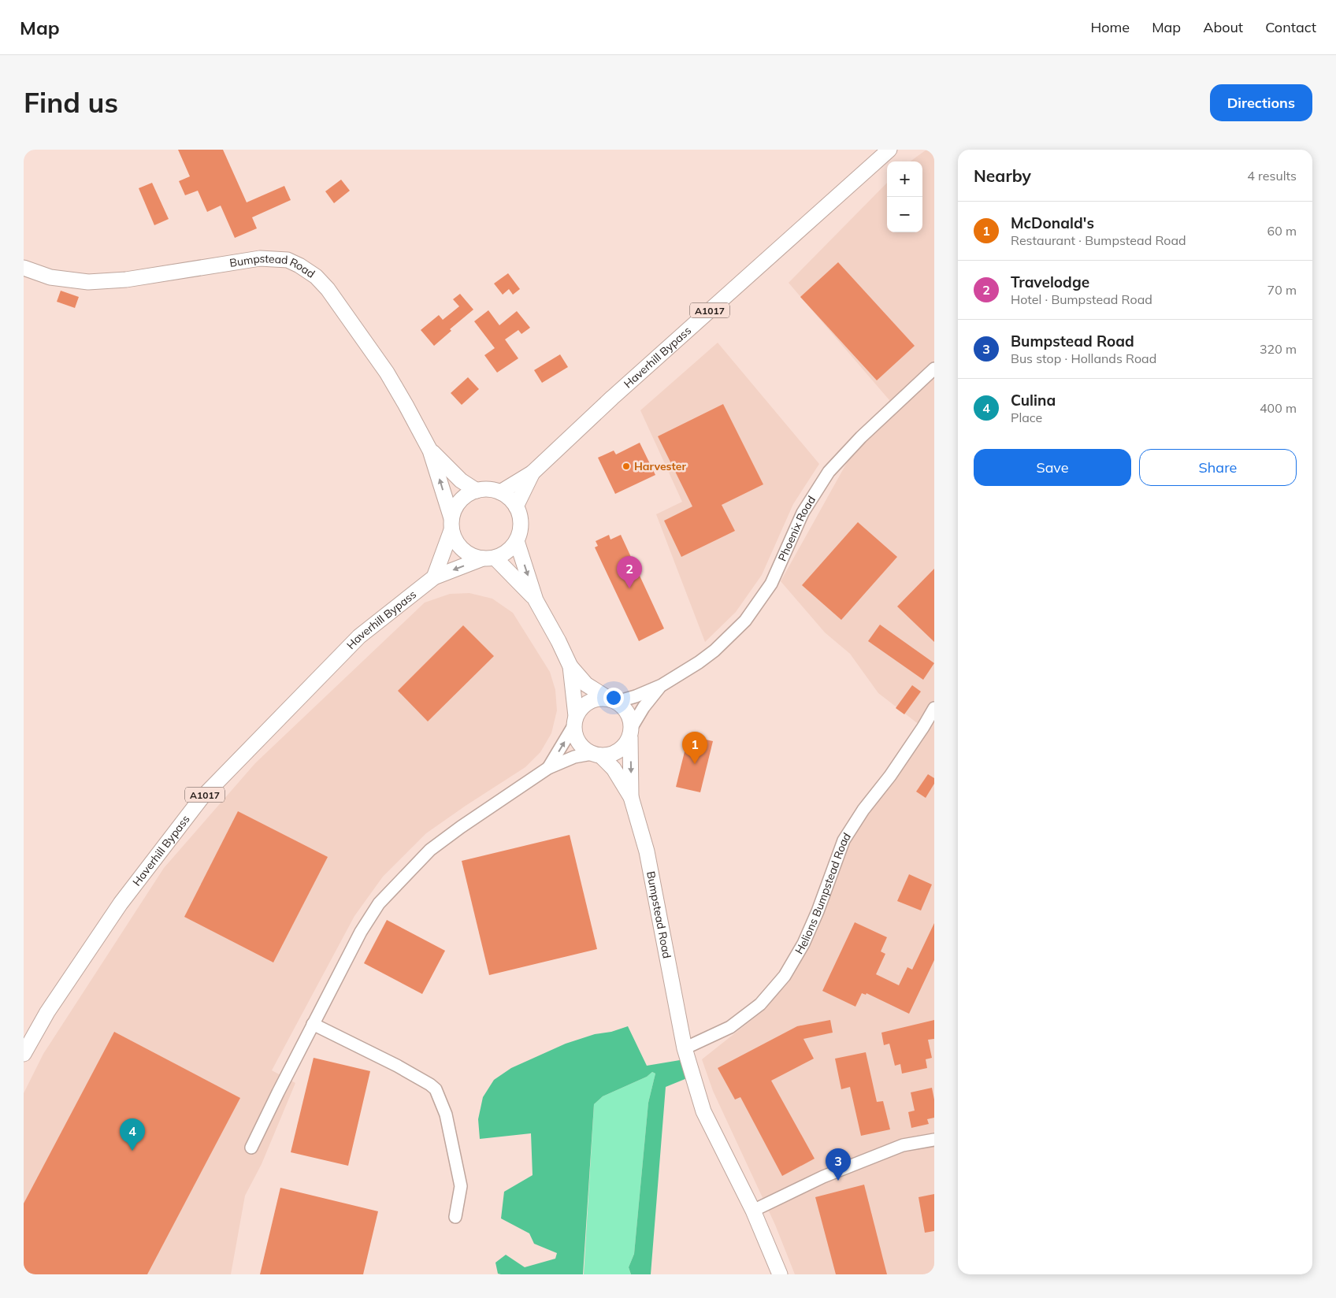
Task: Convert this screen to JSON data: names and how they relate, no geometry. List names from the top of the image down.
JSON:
{
  "streets": {
    "main road": ["Bumpstead Road", "A1017", "Haverhill Bypass"],
    "street": ["Phoenix Road", "Helions Bumpstead Road"]
  },
  "crossings": [
    ["Bumpstead Road", "Haverhill Bypass"],
    ["Bumpstead Road", "Phoenix Road"],
    ["Bumpstead Road", "Helions Bumpstead Road"]
  ],
  "places": ["Harvester"],
  "page": {
    "header": "Map",
    "nav": [
      "Home",
      "Map",
      "About",
      "Contact"
    ],
    "buttons": [
      "Directions",
      ["Save", "Share"]
    ],
    "title": "Find us",
    "heading": ["Nearby", "4 results"],
    "map_buttons": ["+", "−"],
    "list": [
      {
        "mark": "1",
        "name": "McDonald's",
        "note": "Restaurant · Bumpstead Road",
        "value": "60 m"
      },
      {
        "mark": "2",
        "name": "Travelodge",
        "note": "Hotel · Bumpstead Road",
        "value": "70 m"
      },
      {
        "mark": "3",
        "name": "Bumpstead Road",
        "note": "Bus stop · Hollands Road",
        "value": "320 m"
      },
      {
        "mark": "4",
        "name": "Culina",
        "note": "Place",
        "value": "400 m"
      }
    ],
    "pins": [
      "2",
      "1",
      "4",
      "3"
    ]
  }
}
